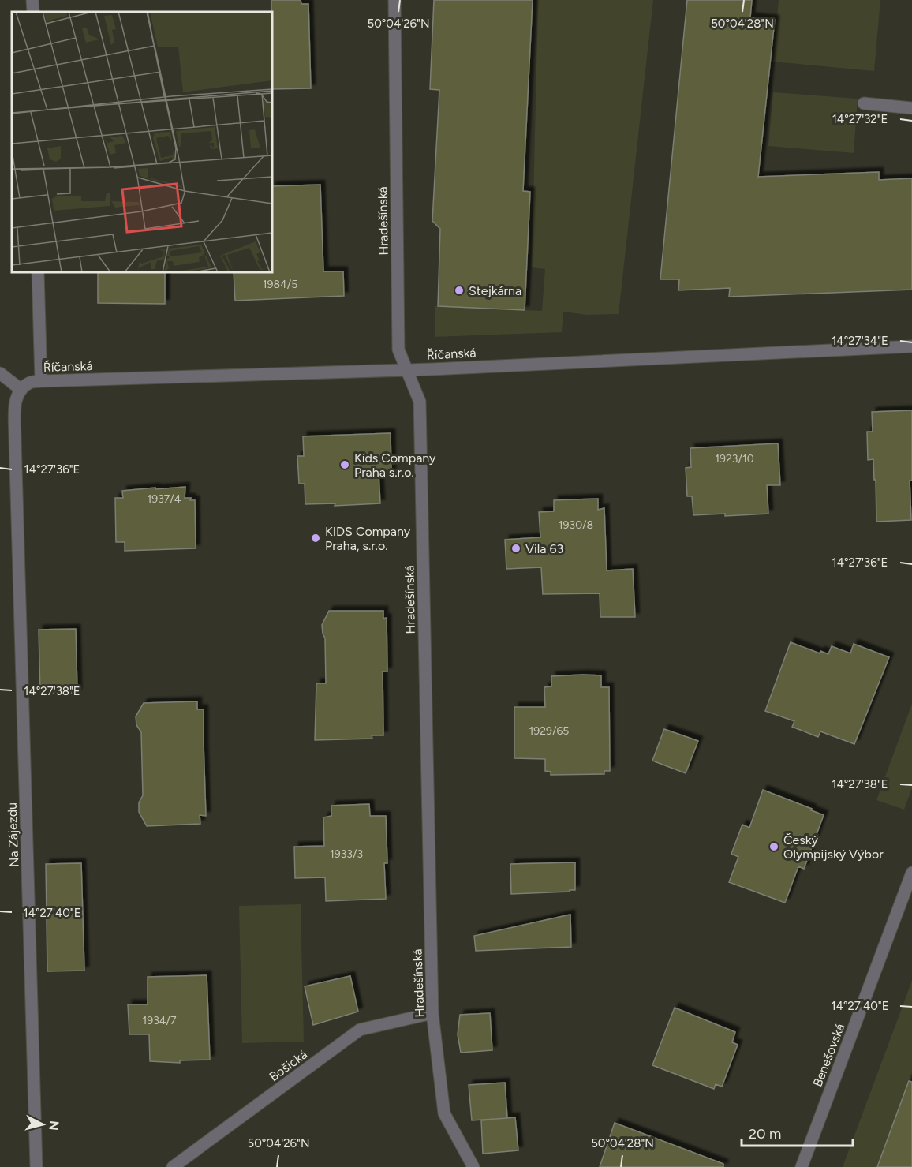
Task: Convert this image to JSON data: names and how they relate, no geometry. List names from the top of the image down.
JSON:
{
  "streets": {
    "street": [
      "Hradešínská",
      "Říčanská",
      "Na Zájezdu",
      "Benešovská",
      "Bošická"
    ]
  },
  "crossings": [
    ["Hradešínská", "Říčanská"],
    ["Hradešínská", "Bošická"],
    ["Říčanská", "Na Zájezdu"]
  ],
  "places": [
    "Stejkárna",
    "Kids Company Praha s.r.o.",
    "KIDS Company Praha, s.r.o.",
    "Vila 63",
    "Český Olympijský Výbor"
  ],
  "house_numbers": [
    "1984/5",
    "1923/10",
    "1937/4",
    "1930/8",
    "1929/65",
    "1933/3",
    "1934/7"
  ],
  "scale_bar": "20 m",
  "north": "right",
  "coordinates": [
    "50°04'26\"N",
    "50°04'28\"N",
    "14°27'32\"E",
    "14°27'34\"E",
    "14°27'36\"E",
    "14°27'38\"E",
    "14°27'40\"E"
  ]
}
